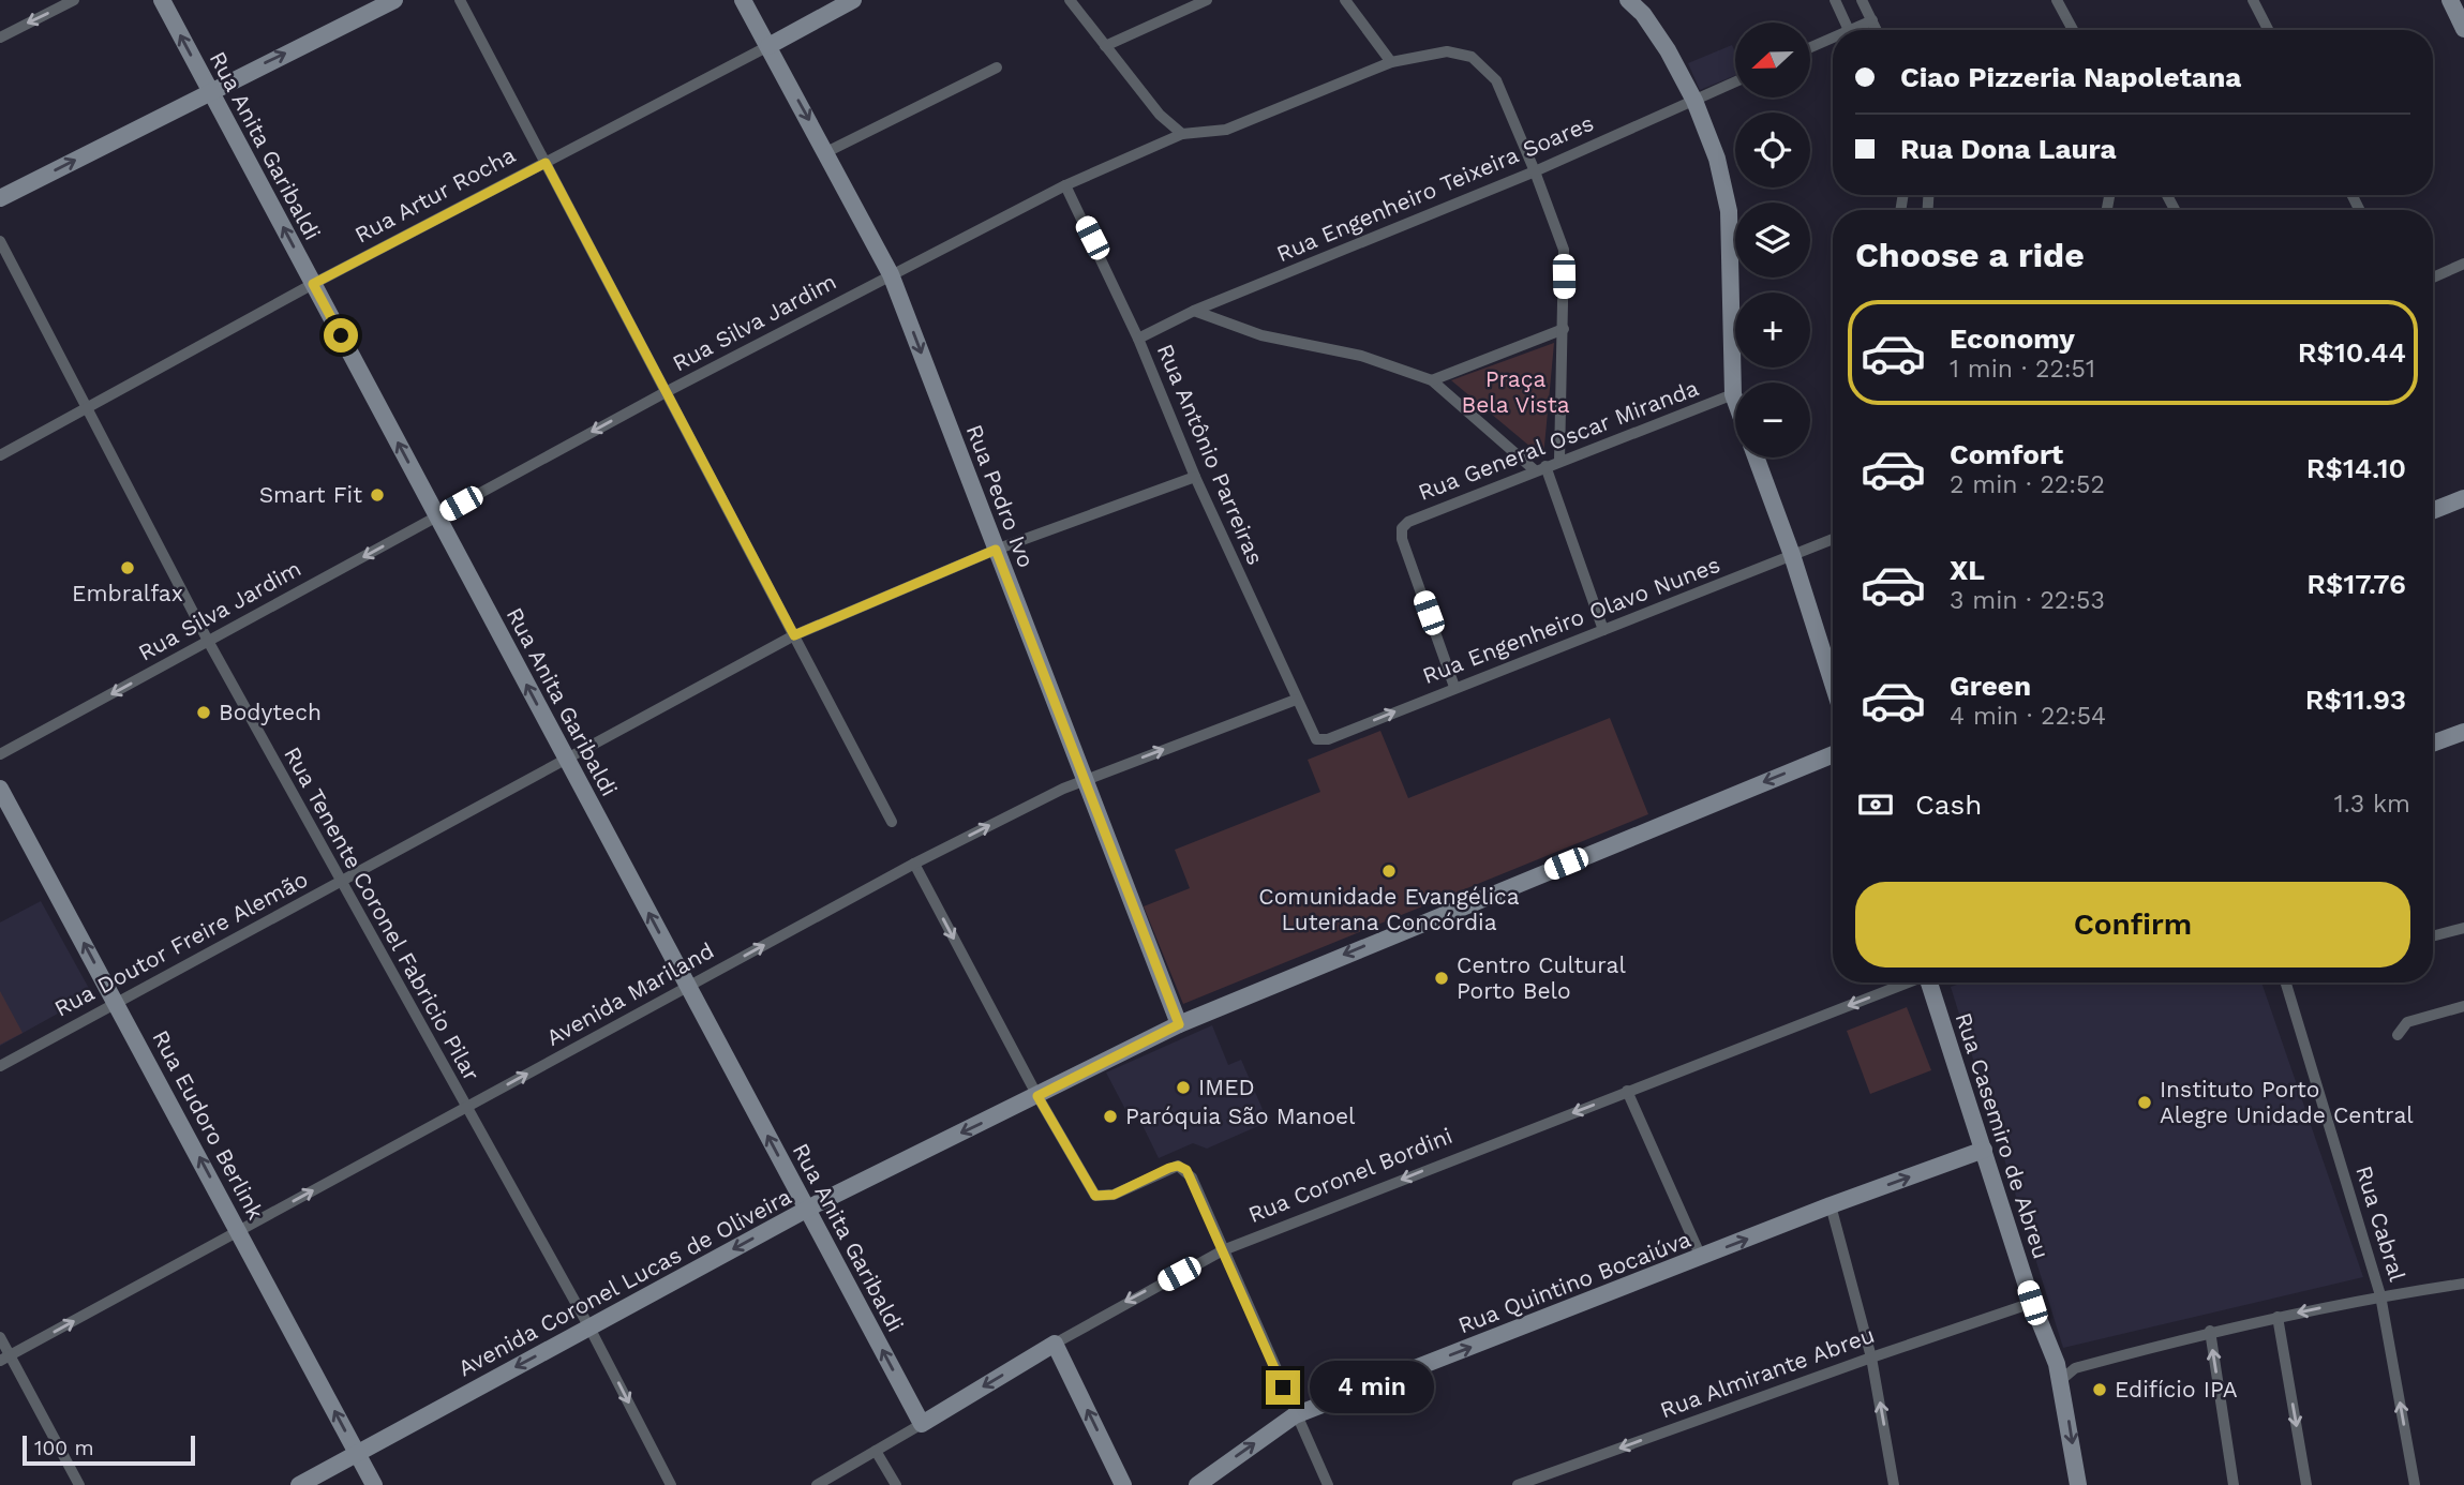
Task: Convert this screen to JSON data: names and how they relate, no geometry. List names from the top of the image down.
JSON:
{
  "streets": {
    "street": [
      "Rua Anita Garibaldi",
      "Rua Engenheiro Teixeira Soares",
      "Rua Artur Rocha",
      "Rua Silva Jardim",
      "Rua General Oscar Miranda",
      "Rua Antônio Parreiras",
      "Rua Pedro Ivo",
      "Rua Engenheiro Olavo Nunes",
      "Rua Tenente Coronel Fabricio Pilar",
      "Rua Doutor Freire Alemão",
      "Avenida Mariland",
      "Rua Eudoro Berlink",
      "Rua Casemiro de Abreu",
      "Rua Coronel Bordini",
      "Rua Cabral",
      "Avenida Coronel Lucas de Oliveira",
      "Rua Quintino Bocaiúva",
      "Rua Almirante Abreu"
    ]
  },
  "crossings": [
    ["Rua Anita Garibaldi", "Rua Artur Rocha"],
    ["Rua Anita Garibaldi", "Rua Silva Jardim"],
    ["Rua Anita Garibaldi", "Rua Doutor Freire Alemão"],
    ["Rua Anita Garibaldi", "Avenida Mariland"],
    ["Rua Anita Garibaldi", "Rua Coronel Bordini"],
    ["Rua Anita Garibaldi", "Avenida Coronel Lucas de Oliveira"],
    ["Rua Engenheiro Teixeira Soares", "Rua Silva Jardim"],
    ["Rua Engenheiro Teixeira Soares", "Rua Antônio Parreiras"],
    ["Rua Artur Rocha", "Rua Pedro Ivo"],
    ["Rua Artur Rocha", "Rua Tenente Coronel Fabricio Pilar"],
    ["Rua Silva Jardim", "Rua General Oscar Miranda"],
    ["Rua Silva Jardim", "Rua Antônio Parreiras"],
    ["Rua Silva Jardim", "Rua Pedro Ivo"],
    ["Rua Silva Jardim", "Rua Tenente Coronel Fabricio Pilar"],
    ["Rua General Oscar Miranda", "Rua Engenheiro Olavo Nunes"],
    ["Rua Antônio Parreiras", "Rua Engenheiro Olavo Nunes"],
    ["Rua Antônio Parreiras", "Rua Doutor Freire Alemão"],
    ["Rua Antônio Parreiras", "Avenida Mariland"],
    ["Rua Pedro Ivo", "Rua Doutor Freire Alemão"],
    ["Rua Pedro Ivo", "Avenida Mariland"],
    ["Rua Pedro Ivo", "Avenida Coronel Lucas de Oliveira"],
    ["Rua Tenente Coronel Fabricio Pilar", "Rua Doutor Freire Alemão"],
    ["Rua Tenente Coronel Fabricio Pilar", "Avenida Mariland"],
    ["Rua Tenente Coronel Fabricio Pilar", "Avenida Coronel Lucas de Oliveira"],
    ["Rua Doutor Freire Alemão", "Rua Eudoro Berlink"],
    ["Avenida Mariland", "Rua Eudoro Berlink"],
    ["Rua Eudoro Berlink", "Avenida Coronel Lucas de Oliveira"],
    ["Rua Casemiro de Abreu", "Rua Quintino Bocaiúva"],
    ["Rua Casemiro de Abreu", "Rua Almirante Abreu"]
  ],
  "one_way": [
    "Rua Anita Garibaldi",
    "Rua Silva Jardim",
    "Rua Pedro Ivo",
    "Avenida Mariland",
    "Rua Eudoro Berlink",
    "Rua Coronel Bordini",
    "Rua Cabral",
    "Avenida Coronel Lucas de Oliveira",
    "Rua Quintino Bocaiúva",
    "Rua Almirante Abreu"
  ],
  "parks": ["Praça Bela Vista"],
  "places": [
    "Smart Fit",
    "Embralfax",
    "Bodytech",
    "Comunidade Evangélica Luterana Concórdia",
    "Centro Cultural Porto Belo",
    "IMED",
    "Instituto Porto Alegre Unidade Central",
    "Paróquia São Manoel",
    "Edifício IPA"
  ],
  "scale_bar": "100 m",
  "north": "left",
  "page": {
    "map_buttons": ["+", "−"],
    "banner": ["Ciao Pizzeria Napoletana", "Rua Dona Laura"],
    "heading": "Choose a ride",
    "list": [
      {
        "name": "Economy",
        "note": "1 min · 22:51",
        "value": "R$10.44"
      },
      {
        "name": "Comfort",
        "note": "2 min · 22:52",
        "value": "R$14.10"
      },
      {
        "name": "XL",
        "note": "3 min · 22:53",
        "value": "R$17.76"
      },
      {
        "name": "Green",
        "note": "4 min · 22:54",
        "value": "R$11.93"
      }
    ],
    "pay": ["Cash", "1.3 km"],
    "buttons": "Confirm",
    "bubble": "4 min",
    "scale": "100 m"
  }
}
